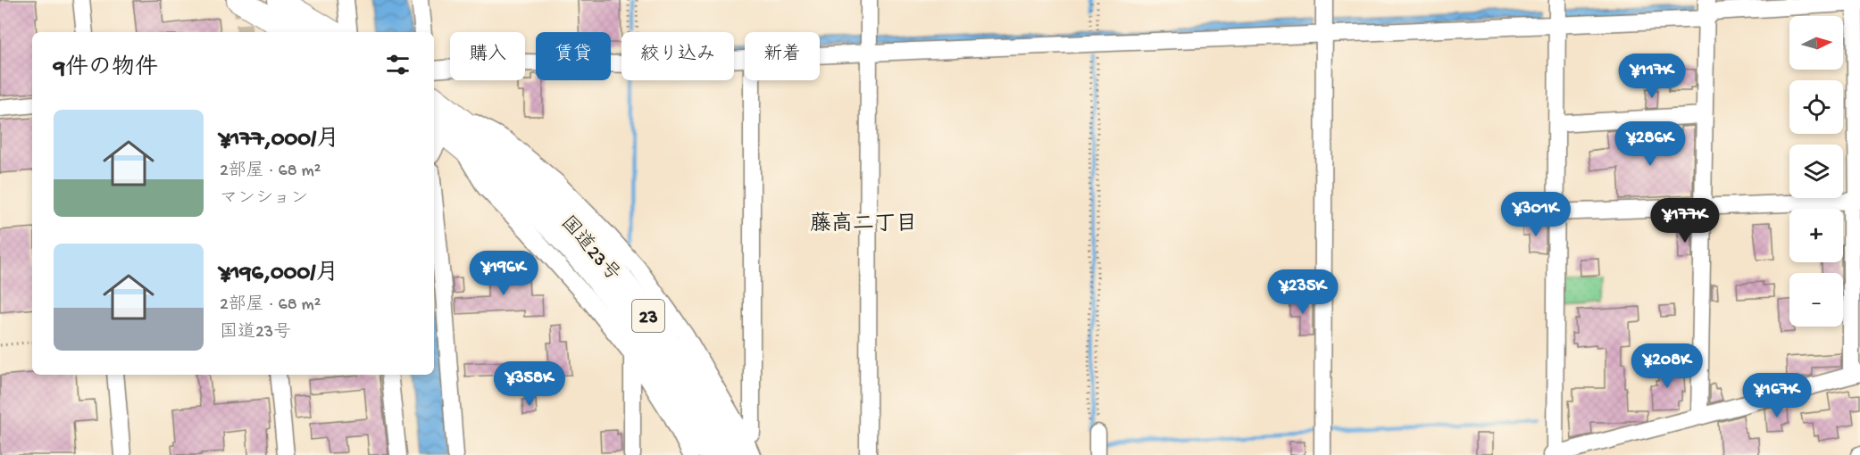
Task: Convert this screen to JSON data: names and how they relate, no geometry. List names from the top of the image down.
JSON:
{
  "streets": {
    "highway": ["国道23号", "23"]
  },
  "districts": ["藤高二丁目"],
  "north": "right",
  "page": {
    "map_buttons": ["+", "−"],
    "chip": [
      "購入",
      "賃貸",
      "絞り込み",
      "新着"
    ],
    "heading": "9件の物件",
    "price": [
      "¥117K",
      "¥286K",
      "¥301K",
      "¥177K",
      "¥196K",
      "¥235K",
      "¥208K",
      "¥358K",
      "¥167K"
    ],
    "list": [
      {
        "name": "¥177,000/月",
        "note": "2部屋 · 68 m² · マンション"
      },
      {
        "name": "¥196,000/月",
        "note": "2部屋 · 68 m² · 国道23号"
      }
    ]
  }
}
